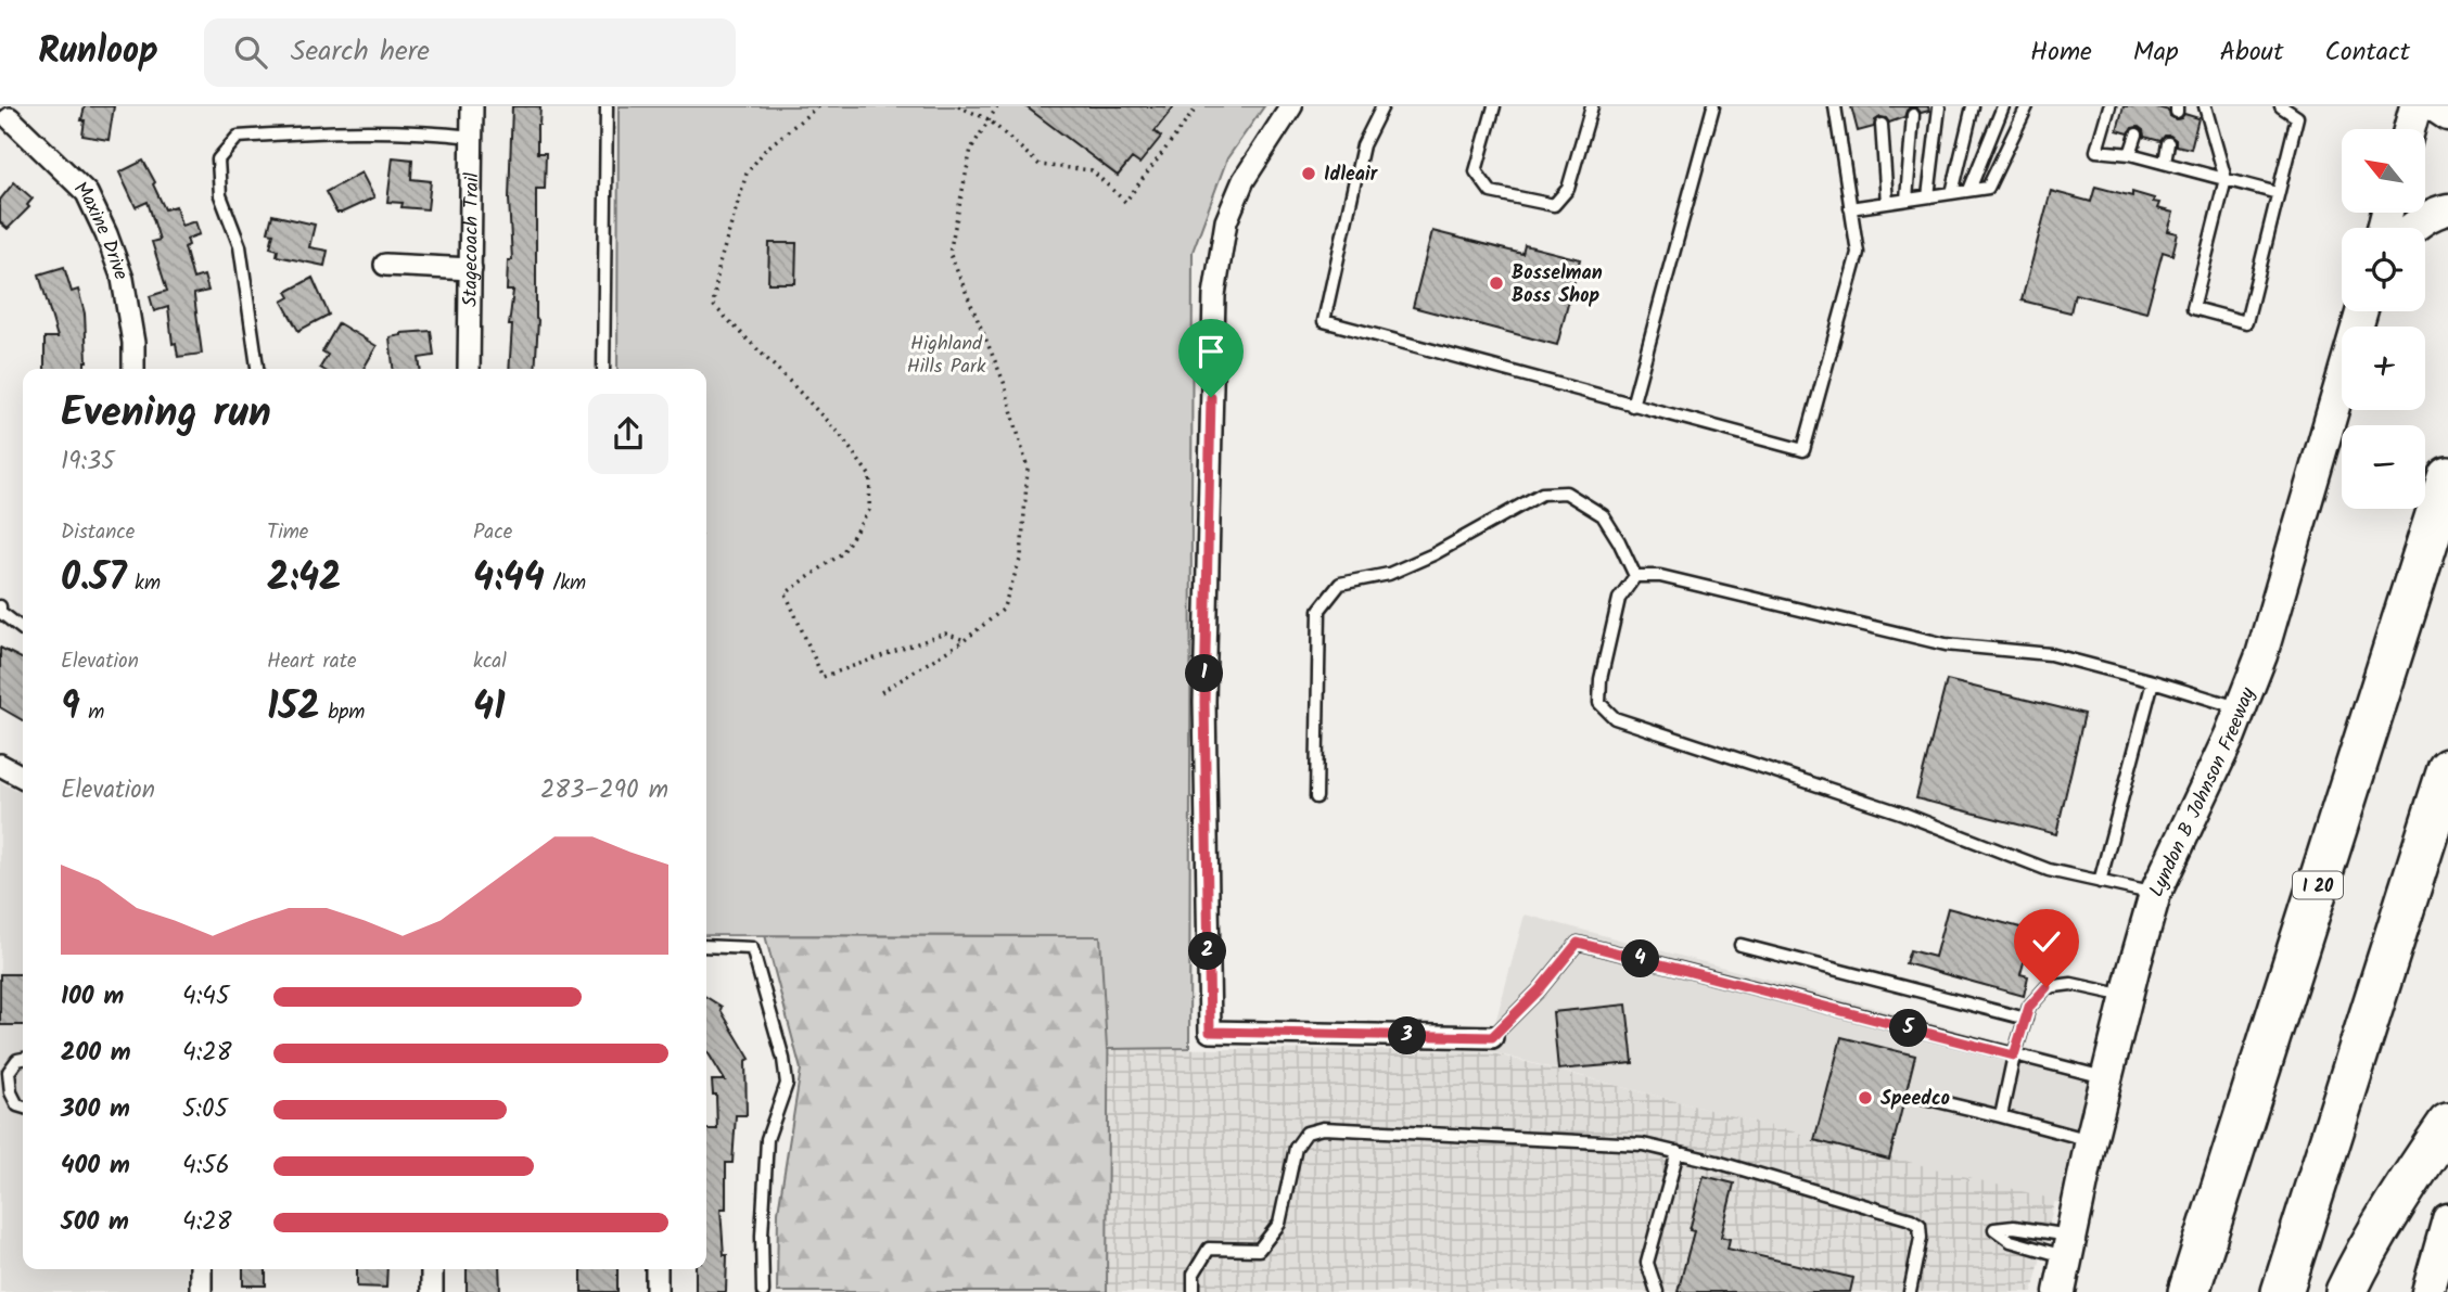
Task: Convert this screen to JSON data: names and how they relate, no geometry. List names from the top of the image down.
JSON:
{
  "streets": {
    "highway": ["I 20"],
    "main road": ["Lyndon B Johnson Freeway"],
    "street": ["Maxine Drive", "Stagecoach Trail"]
  },
  "parks": ["Highland Hills Park"],
  "places": ["Idleair", "Bosselman Boss Shop", "Speedco"],
  "north": "top left",
  "page": {
    "header": "Runloop",
    "search": "Search here",
    "nav": [
      "Home",
      "Map",
      "About",
      "Contact"
    ],
    "map_buttons": ["+", "−"],
    "heading": ["Evening run", "19:35"],
    "stats": [
      ["Distance", "0.57 km"],
      ["Time", "2:42"],
      ["Pace", "4:44 /km"],
      ["Elevation", "9 m"],
      ["Heart rate", "152 bpm"],
      ["kcal", "41"]
    ],
    "pins": [
      "1",
      "2",
      "4",
      "5",
      "3"
    ],
    "chart": ["Elevation", "283–290 m"],
    "list": [
      {
        "name": "100 m",
        "note": "4:45"
      },
      {
        "name": "200 m",
        "note": "4:28"
      },
      {
        "name": "300 m",
        "note": "5:05"
      },
      {
        "name": "400 m",
        "note": "4:56"
      },
      {
        "name": "500 m",
        "note": "4:28"
      }
    ]
  }
}
